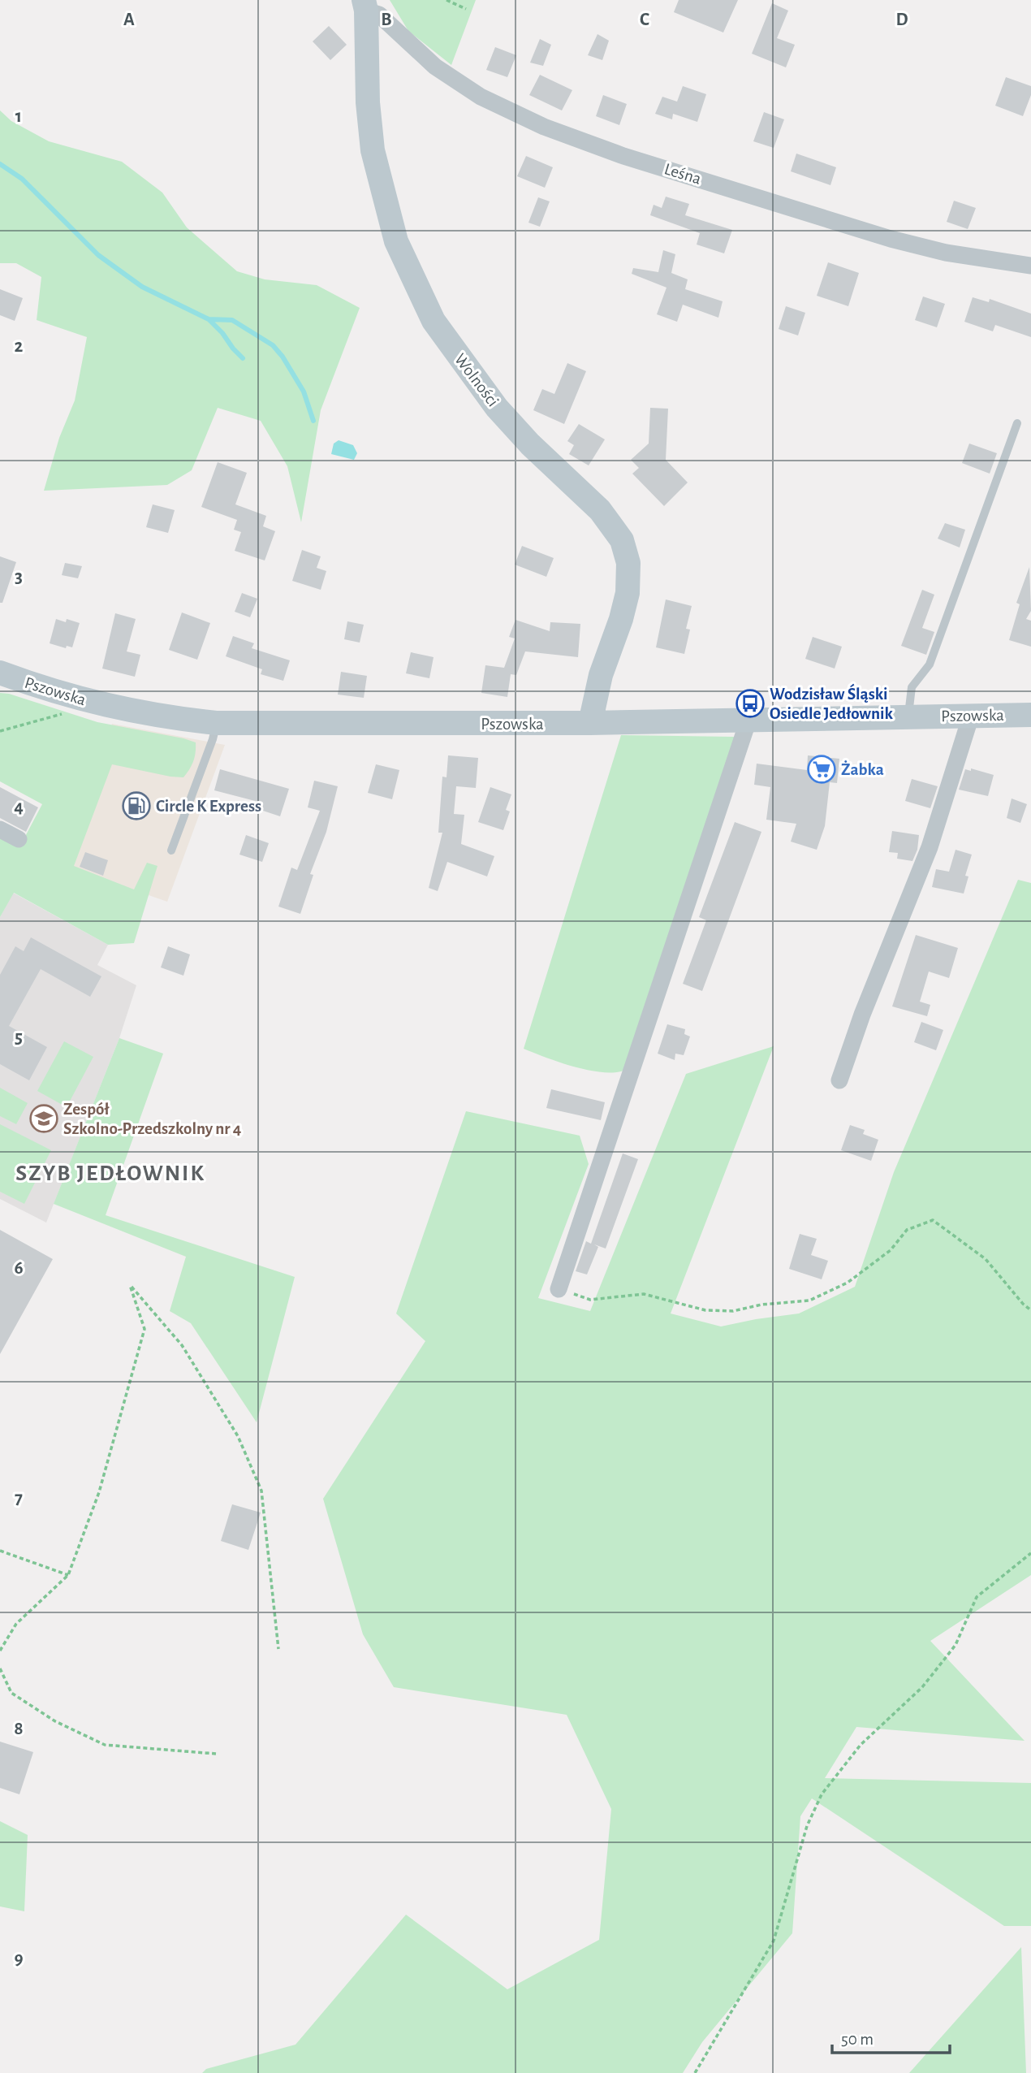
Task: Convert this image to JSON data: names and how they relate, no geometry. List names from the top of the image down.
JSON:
{
  "streets": {
    "main road": ["Wolności", "Pszowska"],
    "street": ["Leśna"]
  },
  "crossings": [
    ["Leśna", "Wolności"],
    ["Wolności", "Pszowska"]
  ],
  "districts": ["SZYB JEDŁOWNIK"],
  "places": {
    "bus stop": ["Wodzisław Śląski Osiedle Jedłownik"],
    "supermarket": ["Żabka"],
    "fuel station": ["Circle K Express"],
    "school or university": ["Zespół Szkolno-Przedszkolny nr 4"]
  },
  "scale_bar": "50 m",
  "grid": {
    "columns": [
      "A",
      "B",
      "C",
      "D"
    ],
    "rows": [
      "1",
      "2",
      "3",
      "4",
      "5",
      "6",
      "7",
      "8",
      "9"
    ]
  }
}
